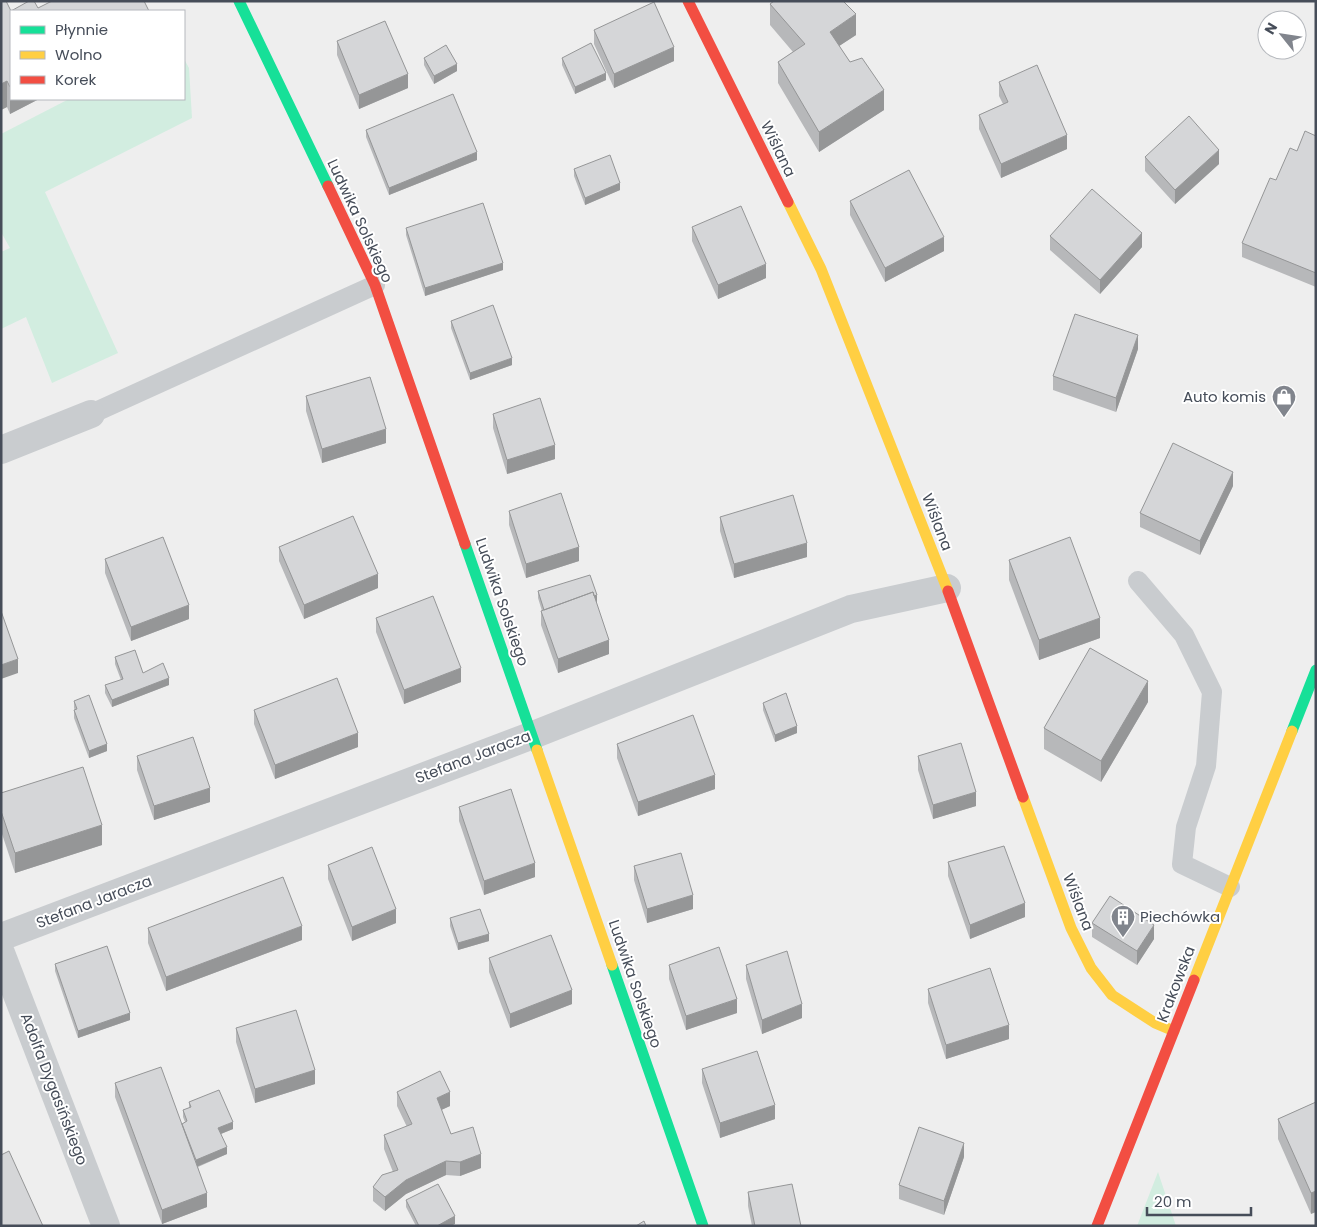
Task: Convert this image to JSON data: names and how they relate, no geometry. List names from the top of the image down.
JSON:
{
  "streets": {
    "street": [
      "Wiślana",
      "Ludwika Solskiego",
      "Stefana Jaracza",
      "Krakowska",
      "Adolfa Dygasińskiego"
    ]
  },
  "crossings": [
    ["Wiślana", "Stefana Jaracza"],
    ["Wiślana", "Krakowska"],
    ["Ludwika Solskiego", "Stefana Jaracza"]
  ],
  "places": {
    "shop": ["Auto komis"],
    "building": ["Piechówka"]
  },
  "legend": ["Płynnie", "Wolno", "Korek"],
  "scale_bar": "20 m",
  "north": "top left"
}
